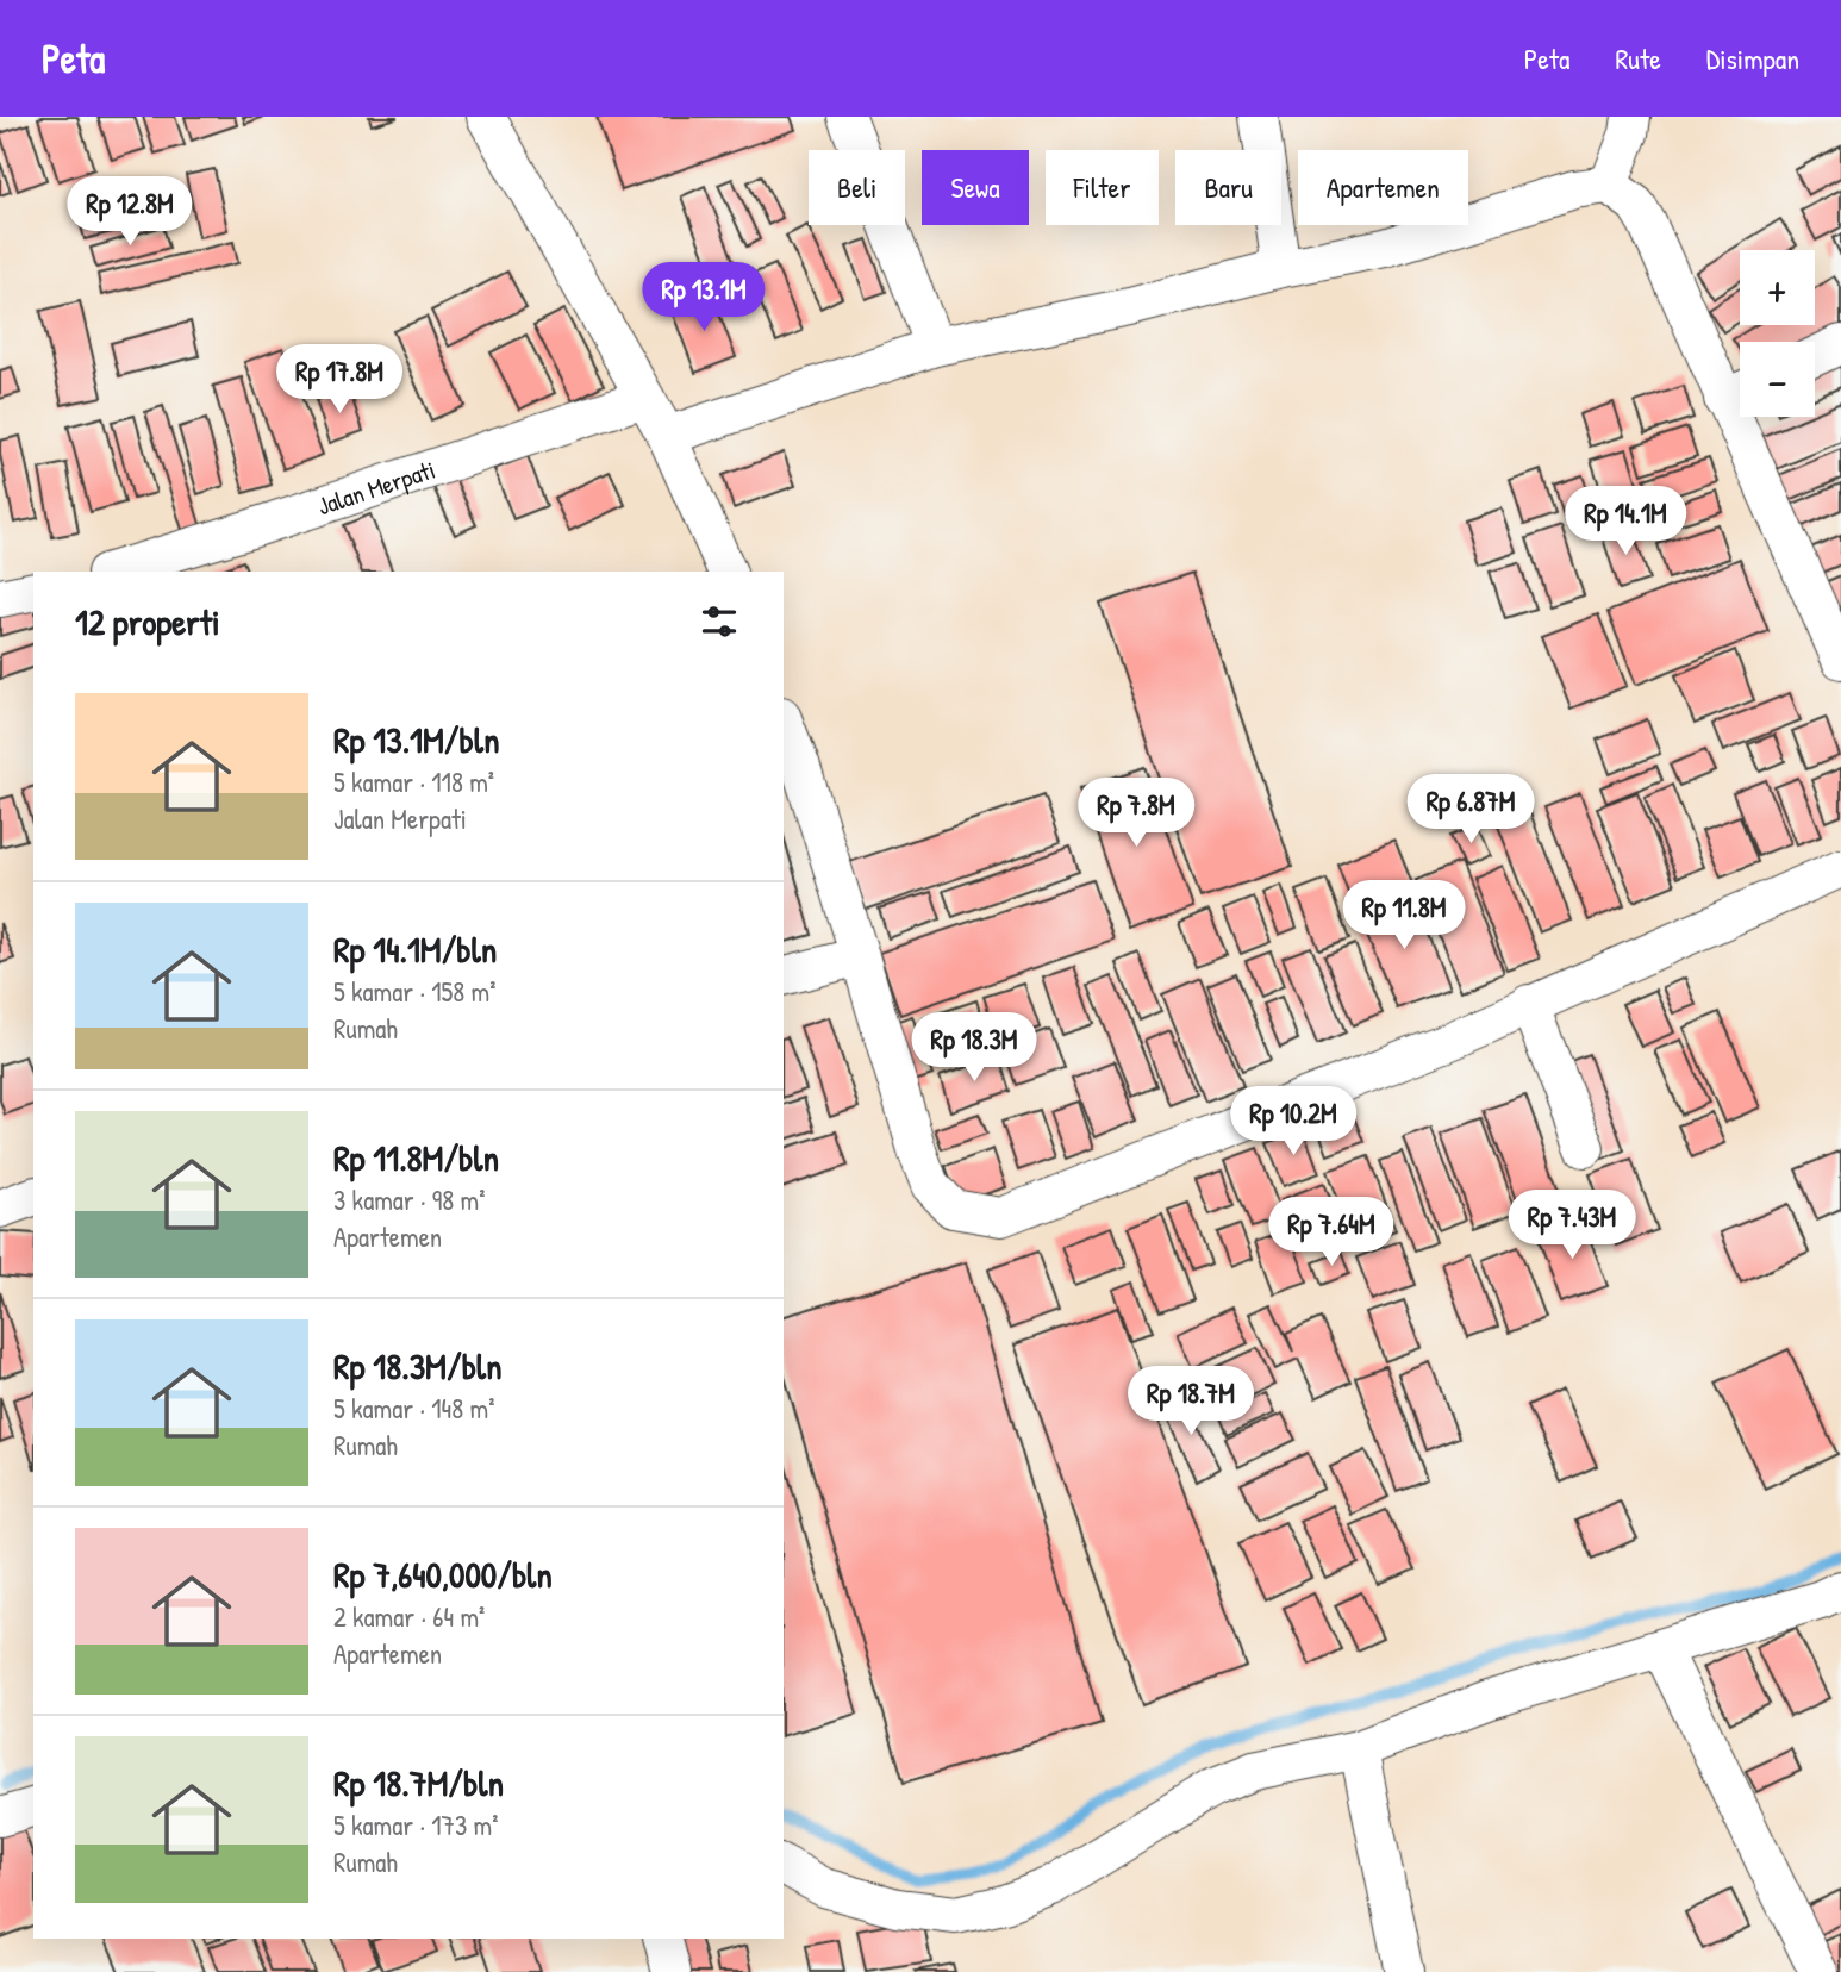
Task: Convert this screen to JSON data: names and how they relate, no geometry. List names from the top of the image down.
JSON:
{
  "streets": {
    "street": ["Jalan Merpati"]
  },
  "page": {
    "header": "Peta",
    "nav": ["Peta", "Rute", "Disimpan"],
    "chip": [
      "Beli",
      "Sewa",
      "Filter",
      "Baru",
      "Apartemen"
    ],
    "price": [
      "Rp 12.8M",
      "Rp 13.1M",
      "Rp 17.8M",
      "Rp 14.1M",
      "Rp 6.87M",
      "Rp 7.8M",
      "Rp 11.8M",
      "Rp 18.3M",
      "Rp 10.2M",
      "Rp 7.43M",
      "Rp 7.64M",
      "Rp 18.7M"
    ],
    "map_buttons": ["+", "−"],
    "heading": "12 properti",
    "list": [
      {
        "name": "Rp 13.1M/bln",
        "note": "5 kamar · 118 m² · Jalan Merpati"
      },
      {
        "name": "Rp 14.1M/bln",
        "note": "5 kamar · 158 m² · Rumah"
      },
      {
        "name": "Rp 11.8M/bln",
        "note": "3 kamar · 98 m² · Apartemen"
      },
      {
        "name": "Rp 18.3M/bln",
        "note": "5 kamar · 148 m² · Rumah"
      },
      {
        "name": "Rp 7,640,000/bln",
        "note": "2 kamar · 64 m² · Apartemen"
      },
      {
        "name": "Rp 18.7M/bln",
        "note": "5 kamar · 173 m² · Rumah"
      }
    ]
  }
}
